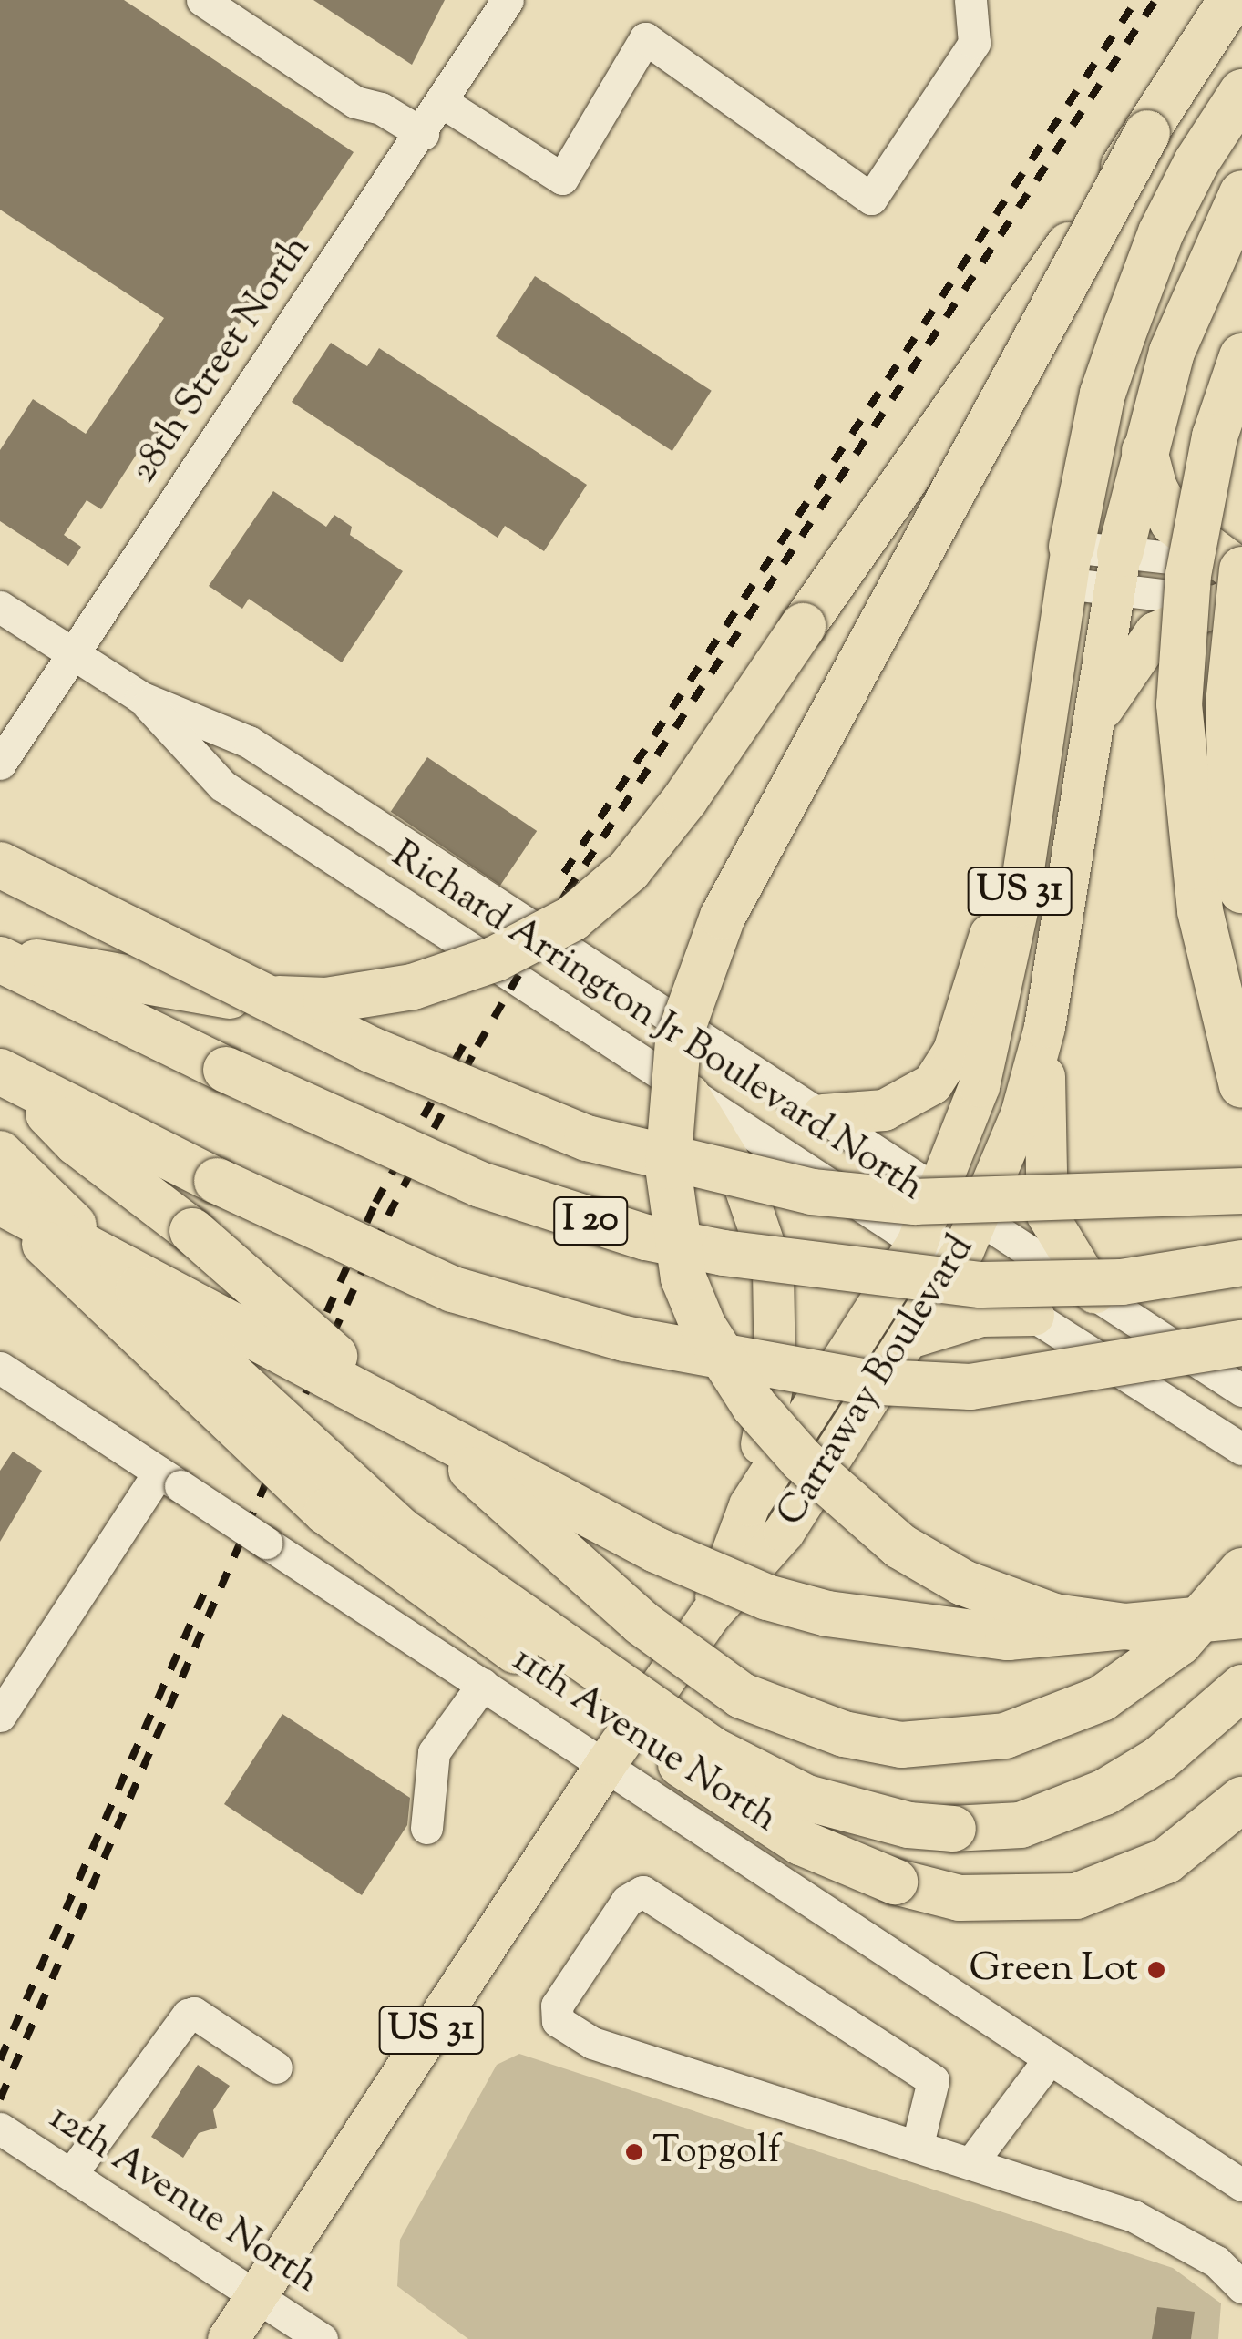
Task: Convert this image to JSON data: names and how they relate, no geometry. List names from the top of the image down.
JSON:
{
  "streets": {
    "highway": ["US 31", "I 20"],
    "main road": ["Carraway Boulevard"],
    "street": [
      "28th Street North",
      "Richard Arrington Jr Boulevard North",
      "11th Avenue North",
      "12th Avenue North"
    ]
  },
  "crossings": [
    ["28th Street North", "Richard Arrington Jr Boulevard North"],
    ["US 31", "Carraway Boulevard"],
    ["Richard Arrington Jr Boulevard North", "Carraway Boulevard"],
    ["Carraway Boulevard", "11th Avenue North"],
    ["Carraway Boulevard", "12th Avenue North"]
  ],
  "places": ["Green Lot", "Topgolf"]
}
